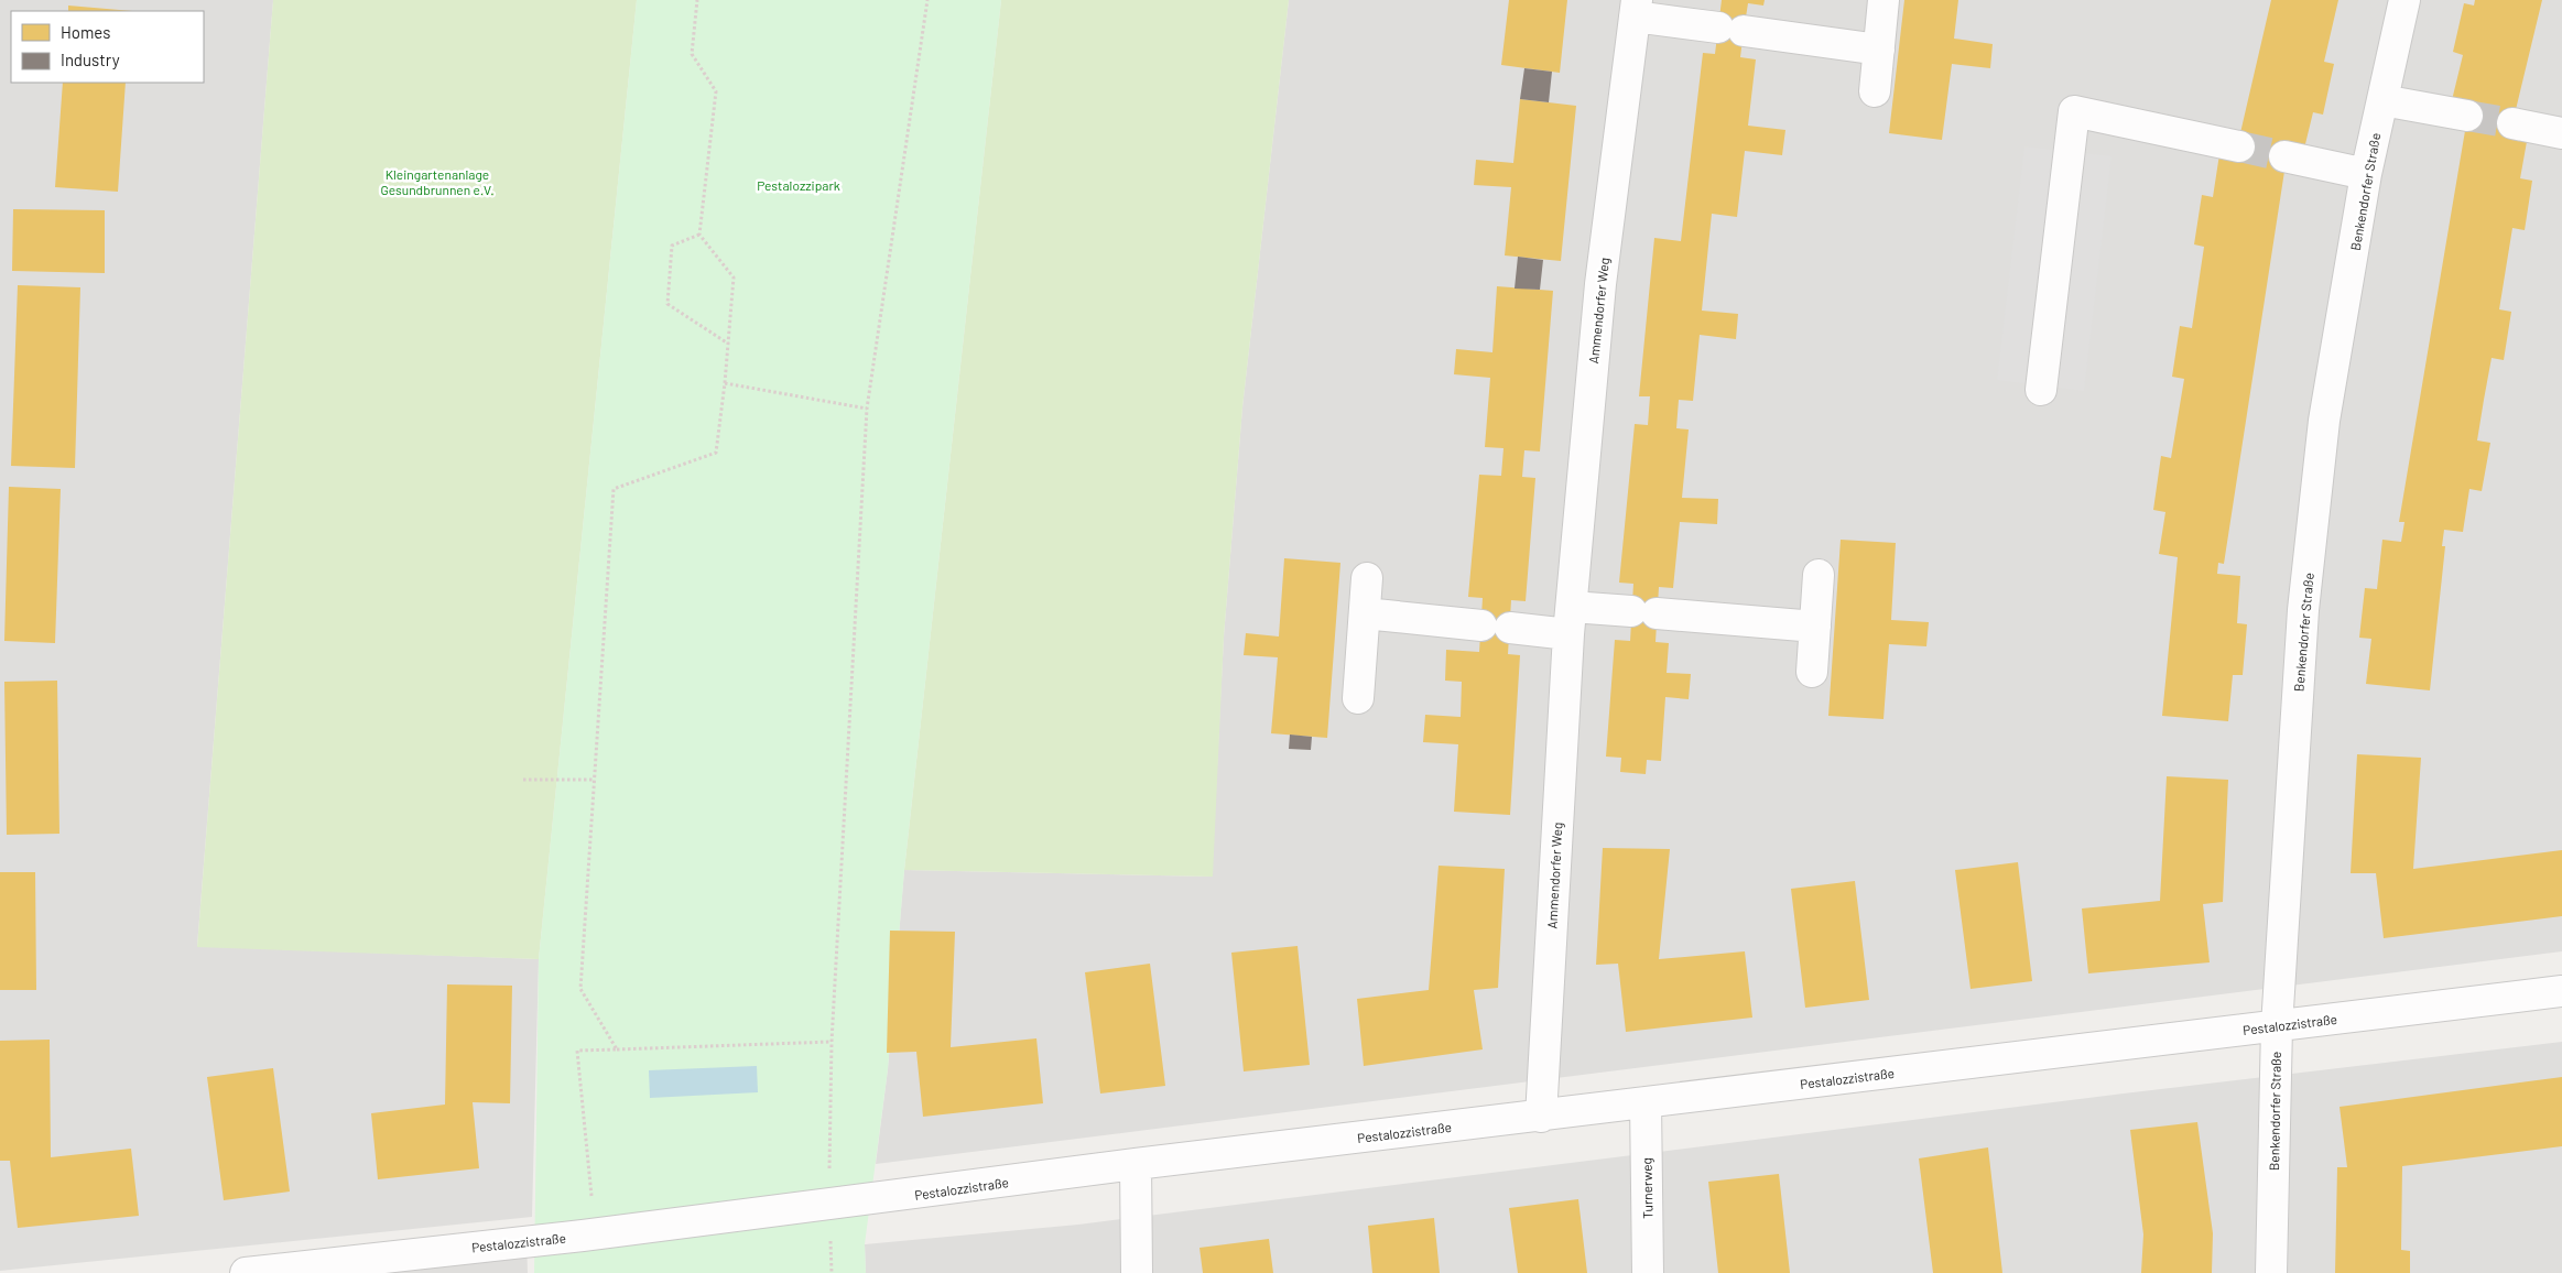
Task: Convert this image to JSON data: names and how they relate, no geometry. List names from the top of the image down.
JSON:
{
  "streets": {
    "street": [
      "Benkendorfer Straße",
      "Ammendorfer Weg",
      "Pestalozzistraße",
      "Turnerweg"
    ]
  },
  "crossings": [
    ["Benkendorfer Straße", "Pestalozzistraße"],
    ["Ammendorfer Weg", "Pestalozzistraße"],
    ["Pestalozzistraße", "Turnerweg"]
  ],
  "parks": ["Kleingartenanlage Gesundbrunnen e.V.", "Pestalozzipark"],
  "legend": ["Homes", "Industry"]
}
